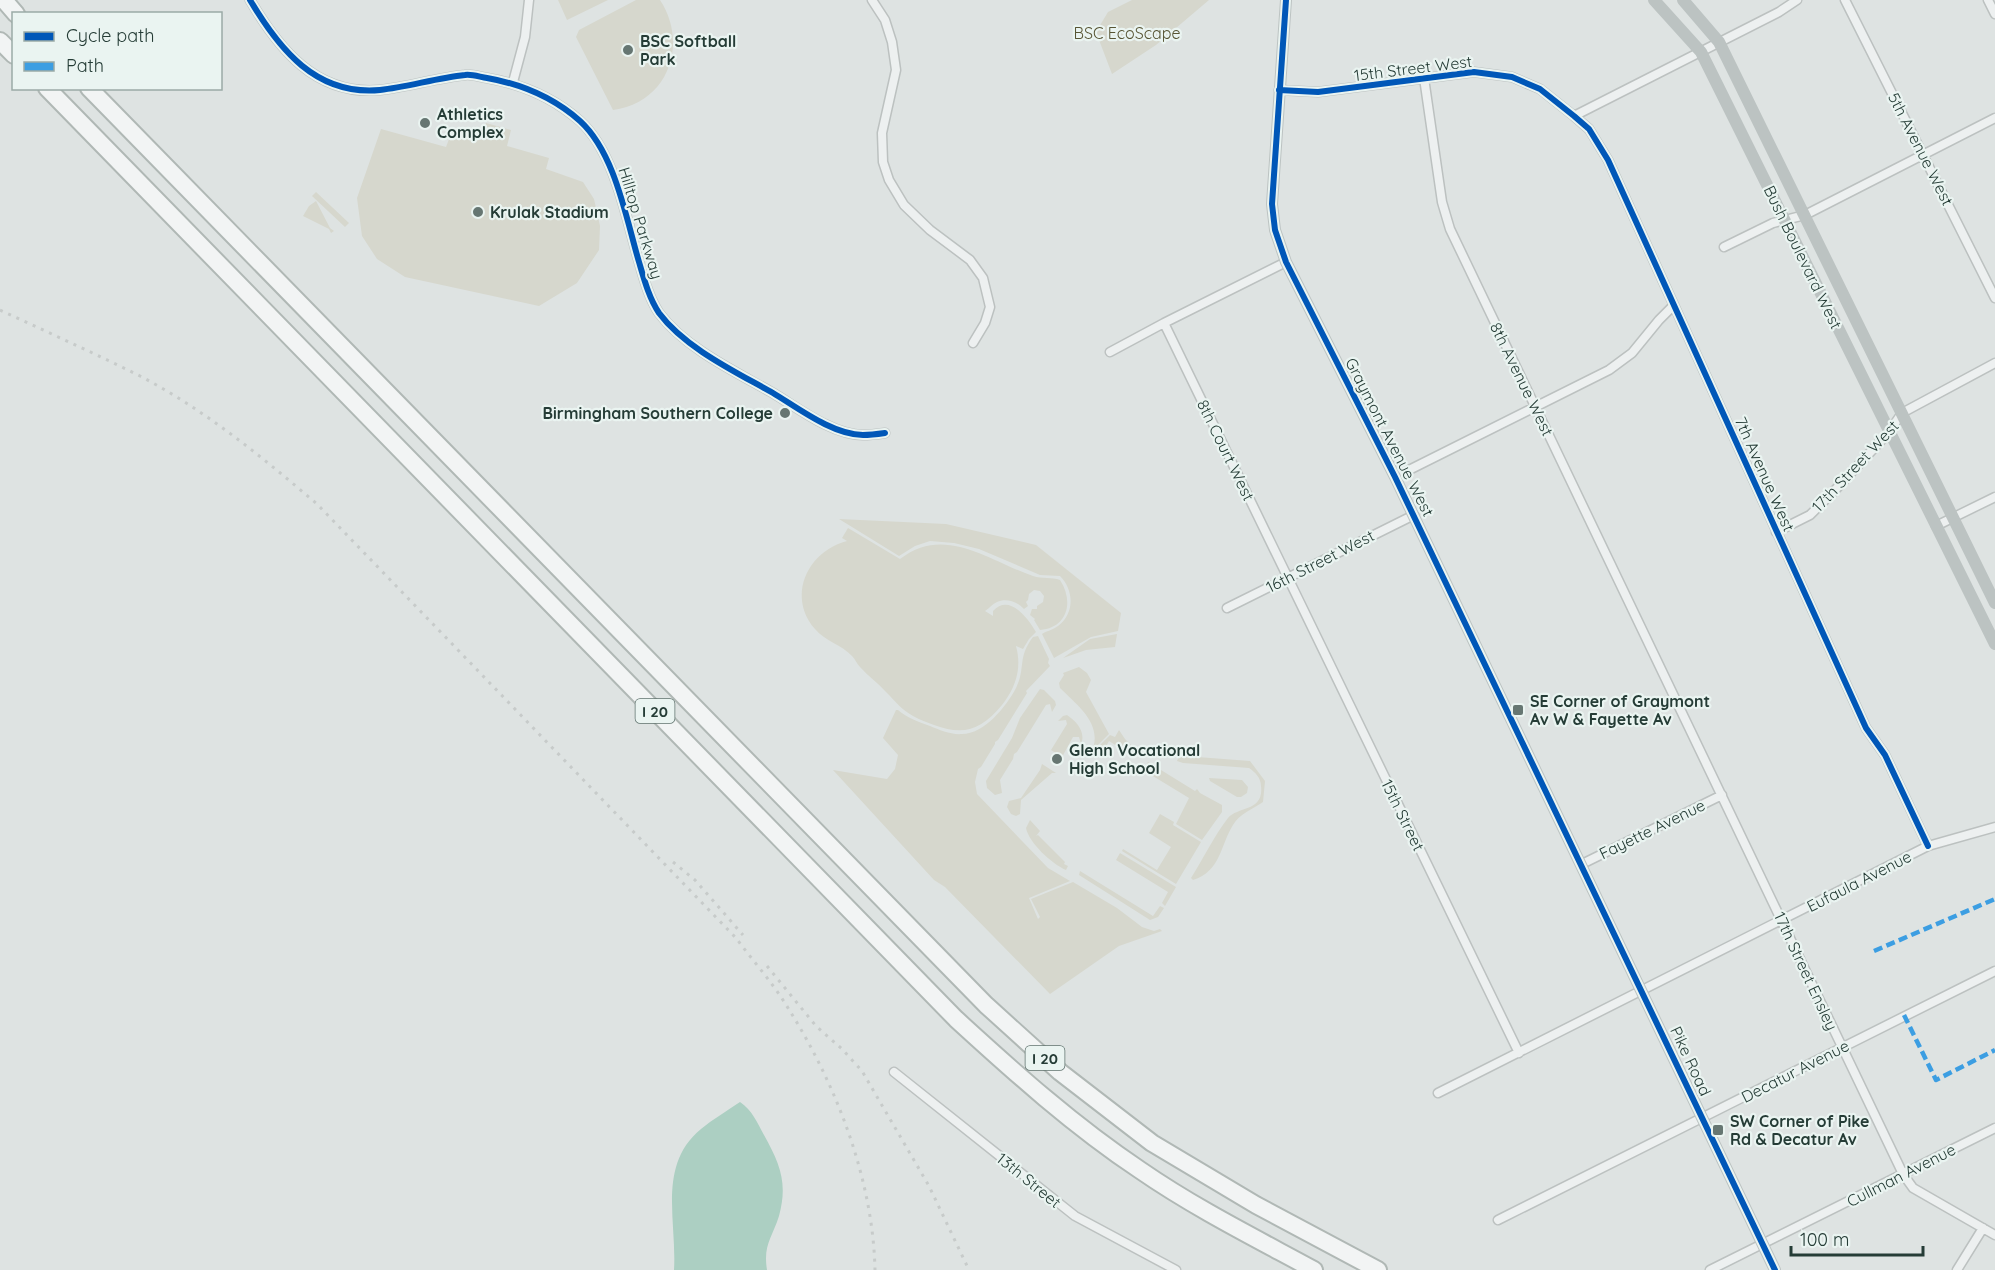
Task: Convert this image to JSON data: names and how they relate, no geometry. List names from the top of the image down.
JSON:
{
  "streets": {
    "highway": ["I 20"],
    "main road": ["Bush Boulevard West", "Graymont Avenue West", "Pike Road"],
    "street": [
      "15th Street West",
      "5th Avenue West",
      "Hilltop Parkway",
      "8th Avenue West",
      "8th Court West",
      "17th Street West",
      "7th Avenue West",
      "16th Street West",
      "15th Street",
      "Fayette Avenue",
      "Eufaula Avenue",
      "17th Street Ensley",
      "Decatur Avenue",
      "Cullman Avenue",
      "13th Street"
    ]
  },
  "crossings": [
    ["15th Street West", "8th Avenue West"],
    ["15th Street West", "Graymont Avenue West"],
    ["15th Street West", "7th Avenue West"],
    ["Bush Boulevard West", "17th Street West"],
    ["8th Avenue West", "17th Street Ensley"],
    ["Graymont Avenue West", "16th Street West"],
    ["Graymont Avenue West", "Fayette Avenue"],
    ["Graymont Avenue West", "Pike Road"],
    ["8th Court West", "16th Street West"],
    ["8th Court West", "15th Street"],
    ["17th Street West", "7th Avenue West"],
    ["7th Avenue West", "Eufaula Avenue"],
    ["16th Street West", "15th Street"],
    ["15th Street", "Eufaula Avenue"],
    ["Fayette Avenue", "17th Street Ensley"],
    ["Fayette Avenue", "Pike Road"],
    ["Eufaula Avenue", "17th Street Ensley"],
    ["Eufaula Avenue", "Pike Road"],
    ["17th Street Ensley", "Decatur Avenue"],
    ["17th Street Ensley", "Cullman Avenue"],
    ["Pike Road", "Decatur Avenue"],
    ["Pike Road", "Cullman Avenue"]
  ],
  "parks": ["BSC EcoScape"],
  "places": {
    "other": [
      "BSC Softball Park",
      "Athletics Complex",
      "Krulak Stadium",
      "Birmingham Southern College",
      "Glenn Vocational High School"
    ],
    "transit": ["SE Corner of Graymont Av W & Fayette Av", "SW Corner of Pike Rd & Decatur Av"]
  },
  "legend": ["Cycle path", "Path"],
  "scale_bar": "100 m"
}
